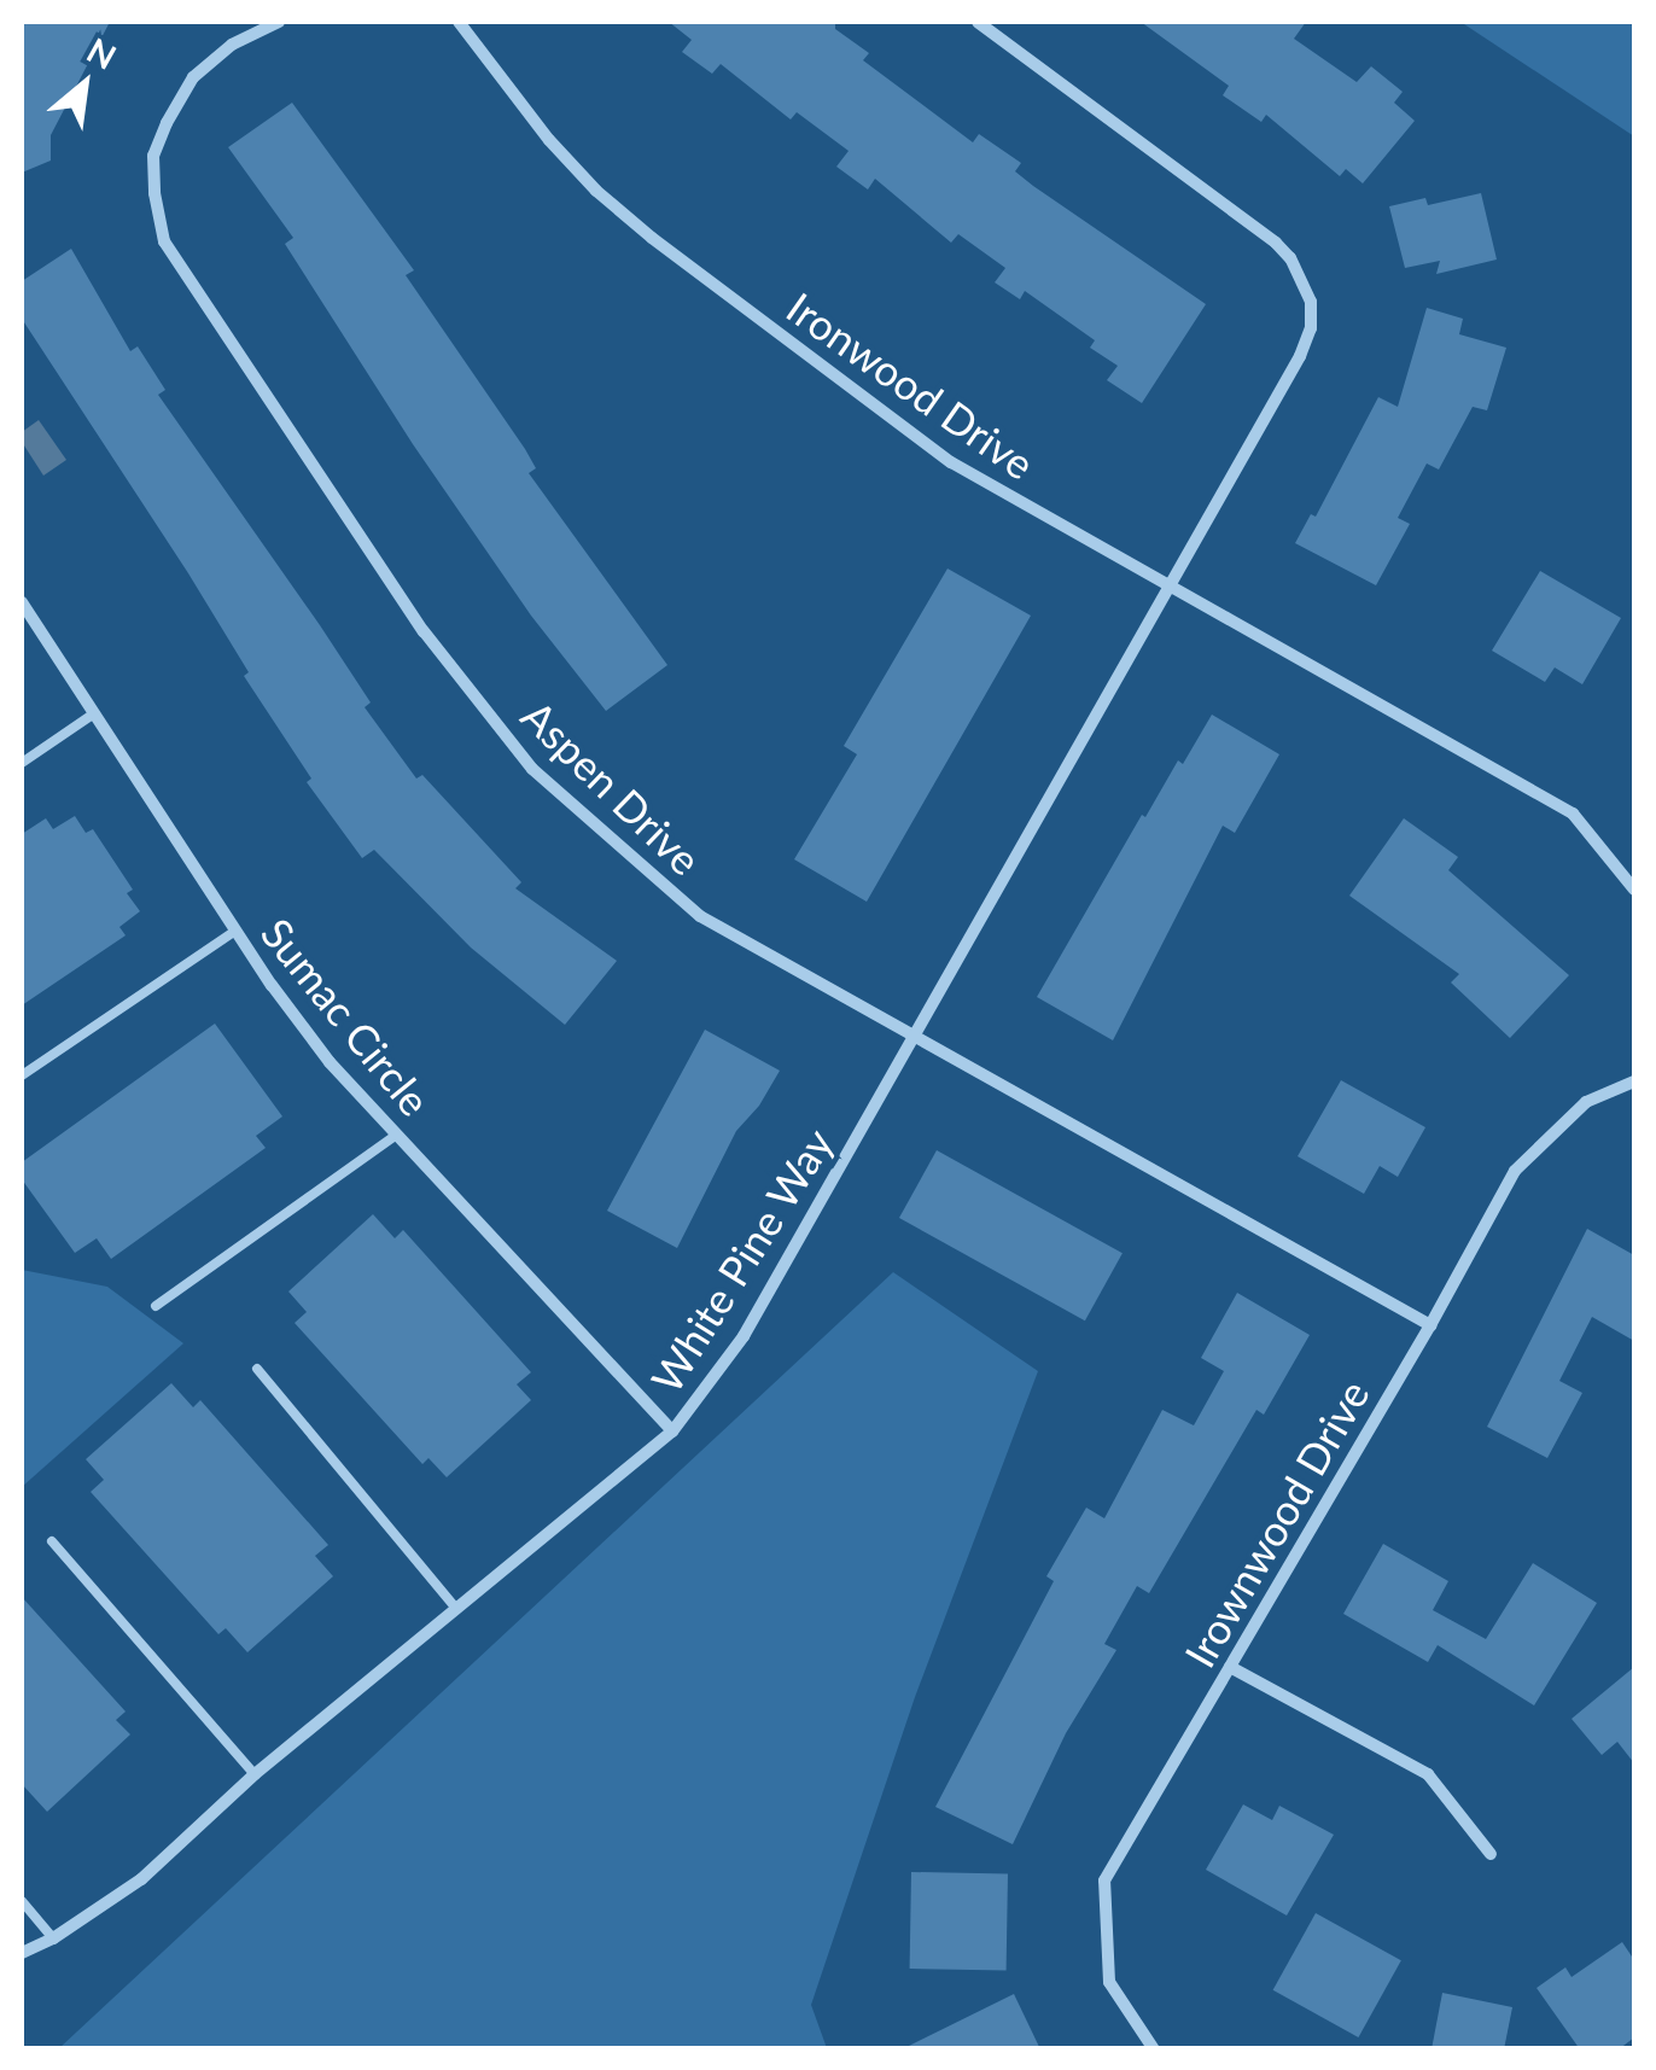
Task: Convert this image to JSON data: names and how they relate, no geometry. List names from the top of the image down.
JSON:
{
  "streets": {
    "street": [
      "Ironwood Drive",
      "Aspen Drive",
      "Sumac Circle",
      "White Pine Way",
      "Irownwood Drive"
    ]
  },
  "crossings": [
    ["Ironwood Drive", "White Pine Way"],
    ["Aspen Drive", "White Pine Way"],
    ["Aspen Drive", "Irownwood Drive"],
    ["Sumac Circle", "White Pine Way"]
  ],
  "north": "top right"
}
